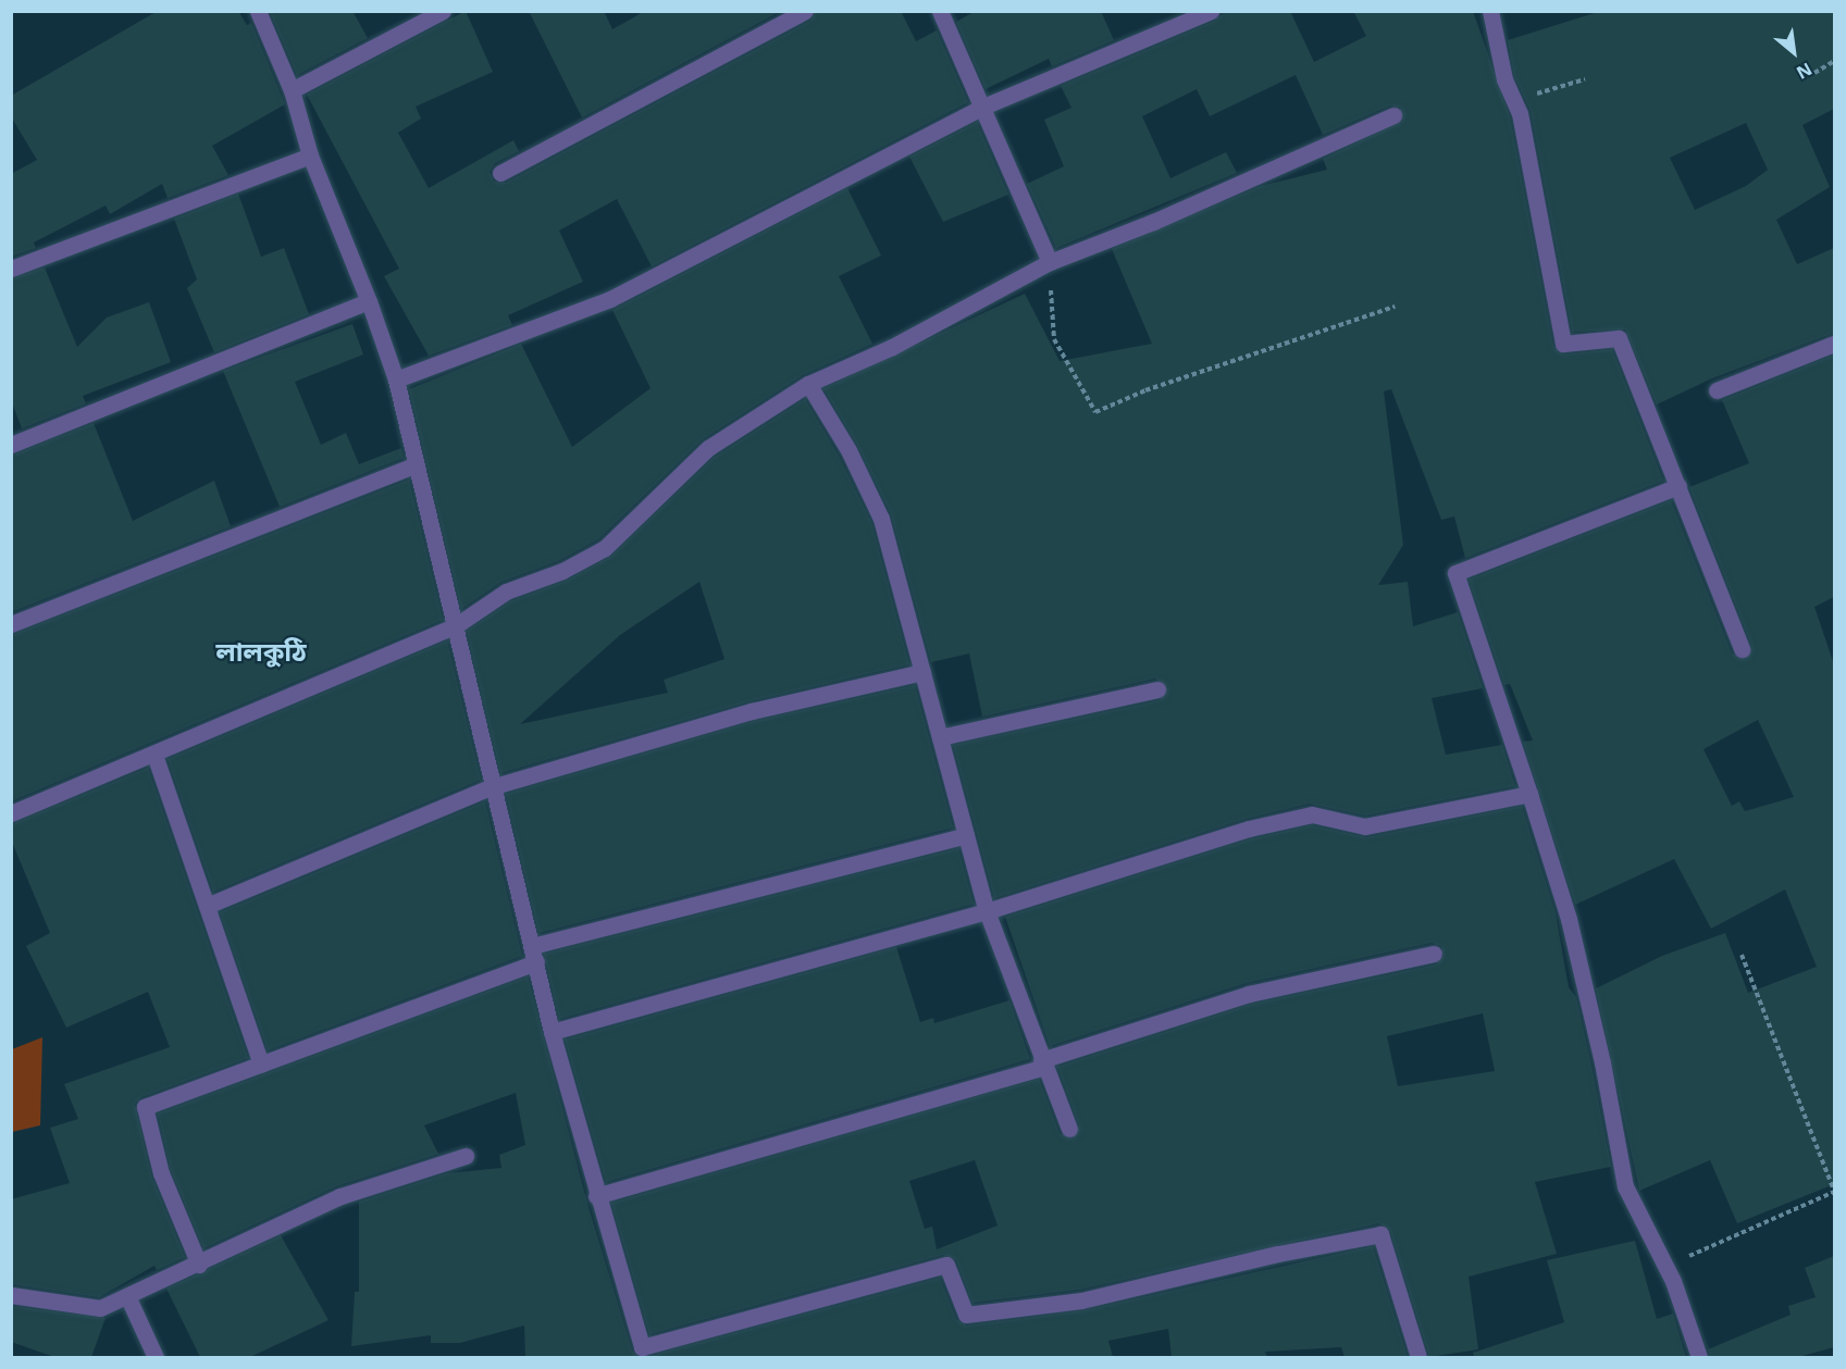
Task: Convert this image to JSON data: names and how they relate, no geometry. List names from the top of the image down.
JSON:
{
  "districts": ["লালকুঠি"],
  "north": "bottom right"
}
